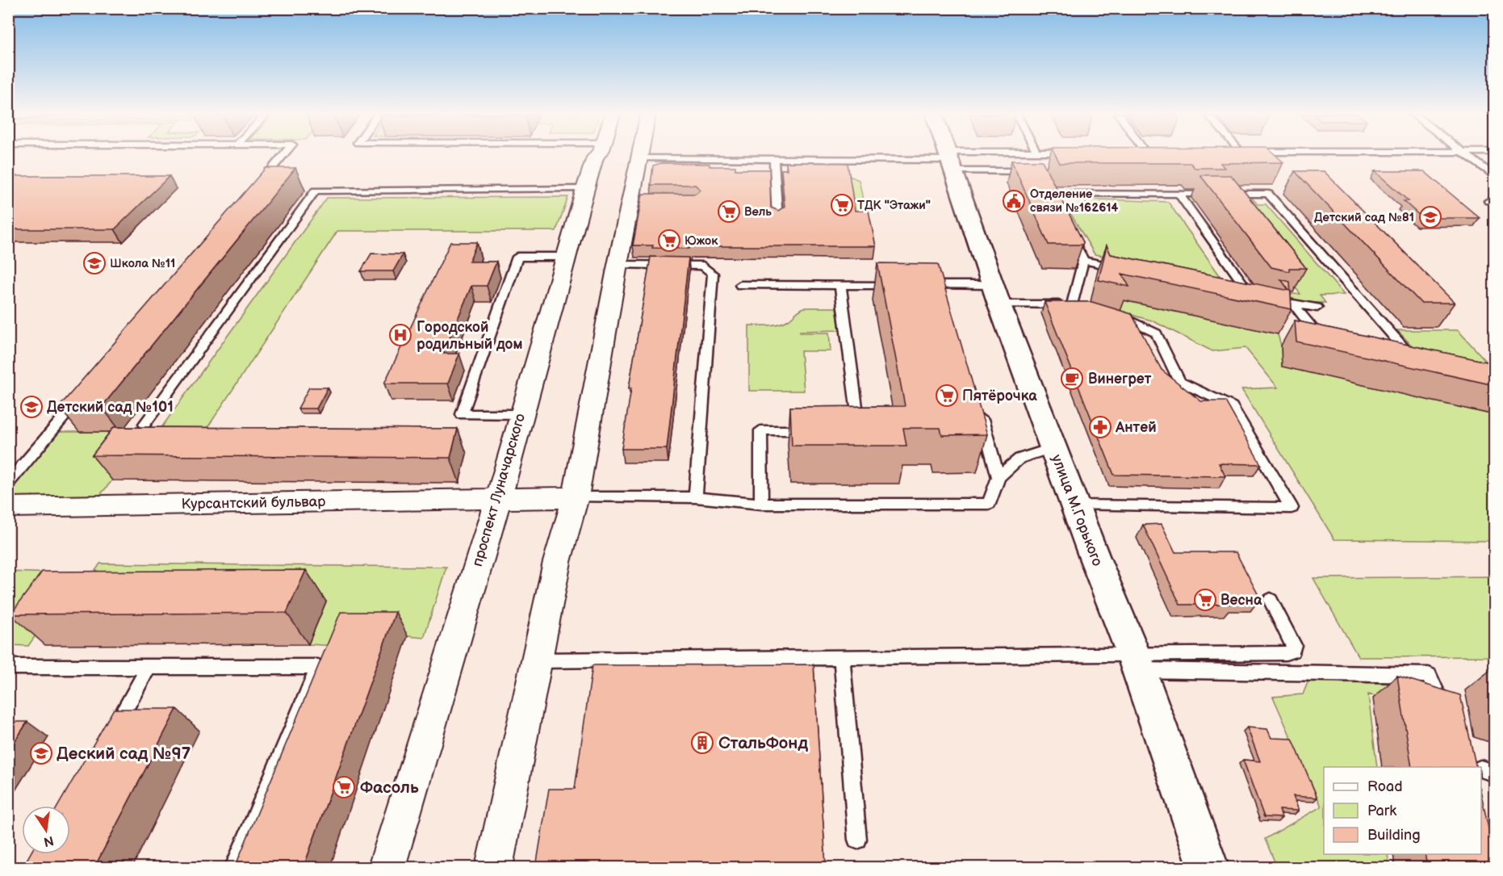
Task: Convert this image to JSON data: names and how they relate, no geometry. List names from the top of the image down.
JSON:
{
  "streets": {
    "street": ["проспект Луначарского", "Курсантский бульвар", "улица М.Горького"]
  },
  "crossings": [
    ["проспект Луначарского", "Курсантский бульвар"]
  ],
  "places": {
    "public building": ["Отделение связи №162614"],
    "supermarket": [
      "ТДК \"Этажи\"",
      "Вель",
      "Южок",
      "Пятёрочка",
      "Весна",
      "Фасоль"
    ],
    "school or university": [
      "Детский сад №81",
      "Школа №11",
      "Детский сад №101",
      "Деский сад №97"
    ],
    "hospital": ["Городской родильный дом"],
    "cafe": ["Винегрет"],
    "pharmacy": ["Антей"],
    "building": ["СтальФонд"]
  },
  "legend": ["Road", "Park", "Building"],
  "north": "bottom"
}
